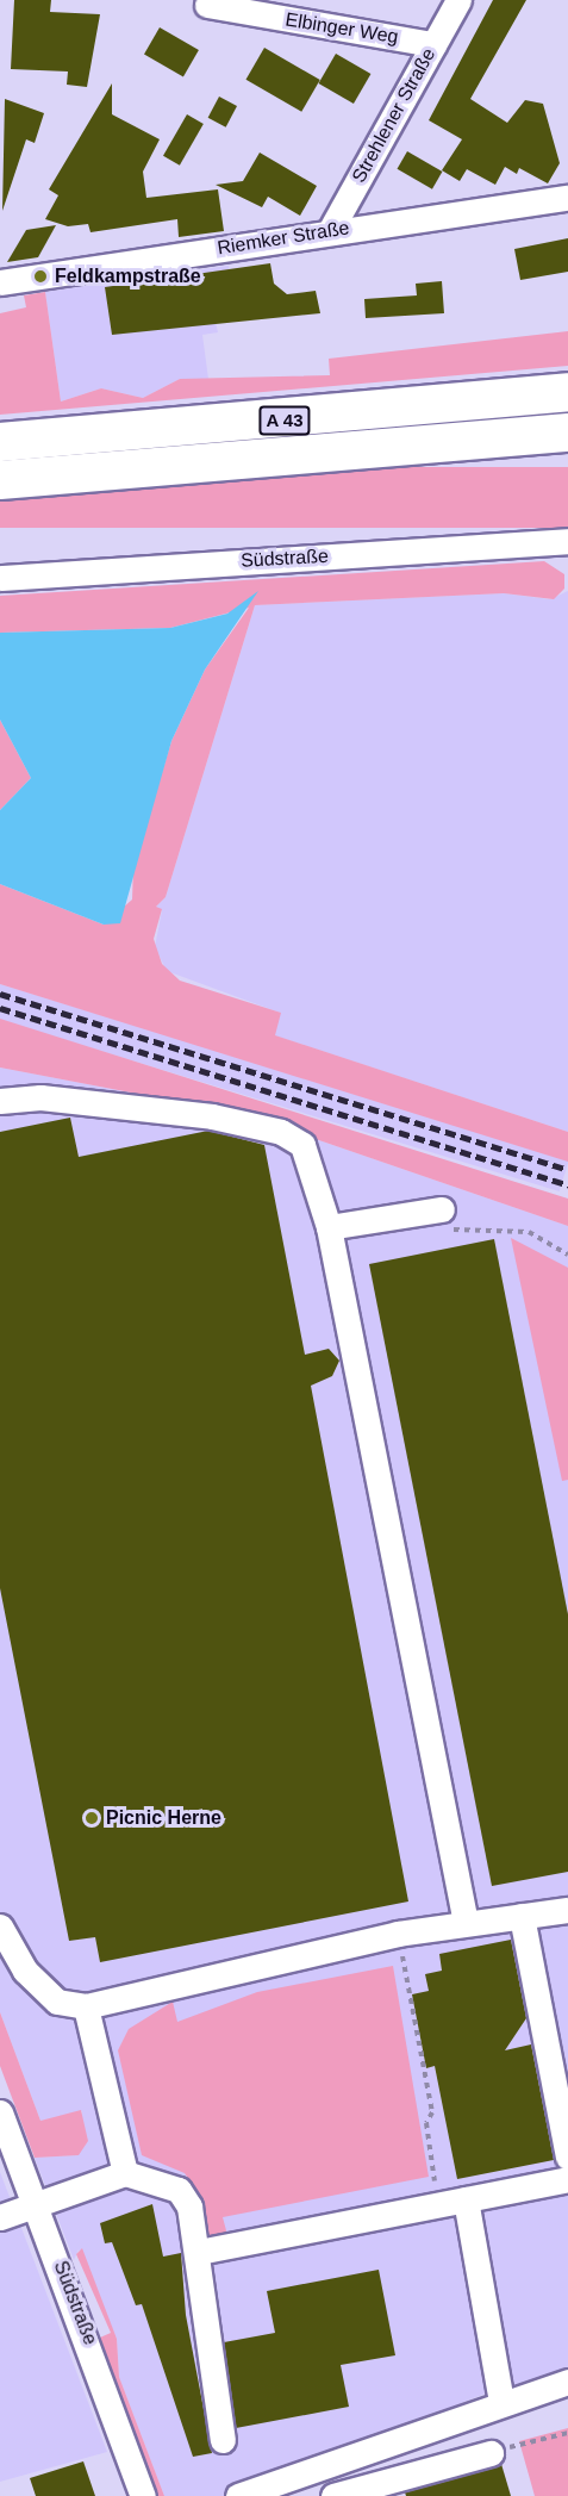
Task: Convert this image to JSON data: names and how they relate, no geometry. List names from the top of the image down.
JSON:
{
  "streets": {
    "highway": ["A 43"],
    "street": [
      "Elbinger Weg",
      "Strehlener Straße",
      "Riemker Straße",
      "Südstraße"
    ]
  },
  "crossings": [
    ["Elbinger Weg", "Strehlener Straße"],
    ["Strehlener Straße", "Riemker Straße"]
  ],
  "places": ["Feldkampstraße", "Picnic Herne"]
}
